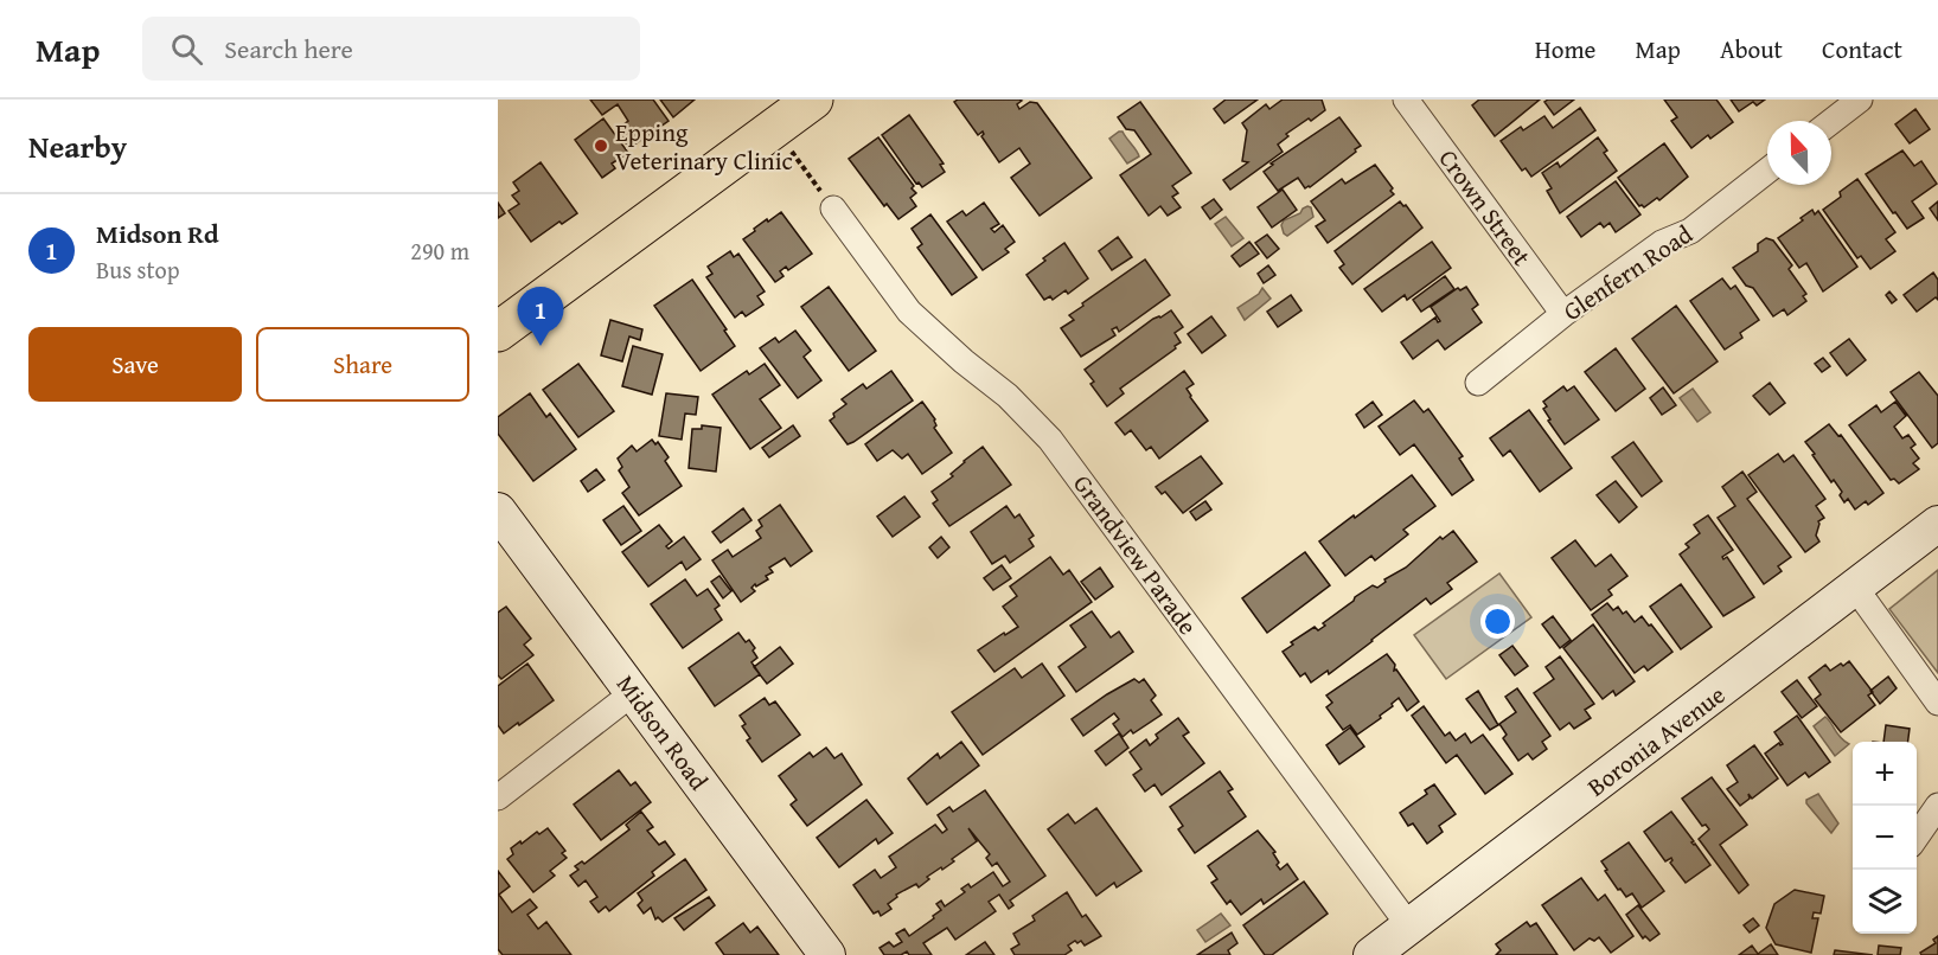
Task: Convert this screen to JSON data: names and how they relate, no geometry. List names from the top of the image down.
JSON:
{
  "streets": {
    "street": [
      "Crown Street",
      "Glenfern Road",
      "Grandview Parade",
      "Midson Road",
      "Boronia Avenue"
    ]
  },
  "crossings": [
    ["Crown Street", "Glenfern Road"],
    ["Grandview Parade", "Boronia Avenue"]
  ],
  "places": ["Epping Veterinary Clinic"],
  "north": "top",
  "page": {
    "header": "Map",
    "search": "Search here",
    "nav": [
      "Home",
      "Map",
      "About",
      "Contact"
    ],
    "heading": "Nearby",
    "list": [
      {
        "mark": "1",
        "name": "Midson Rd",
        "note": "Bus stop",
        "value": "290 m"
      }
    ],
    "pins": "1",
    "buttons": ["Save", "Share"],
    "map_buttons": ["+", "−"]
  }
}
